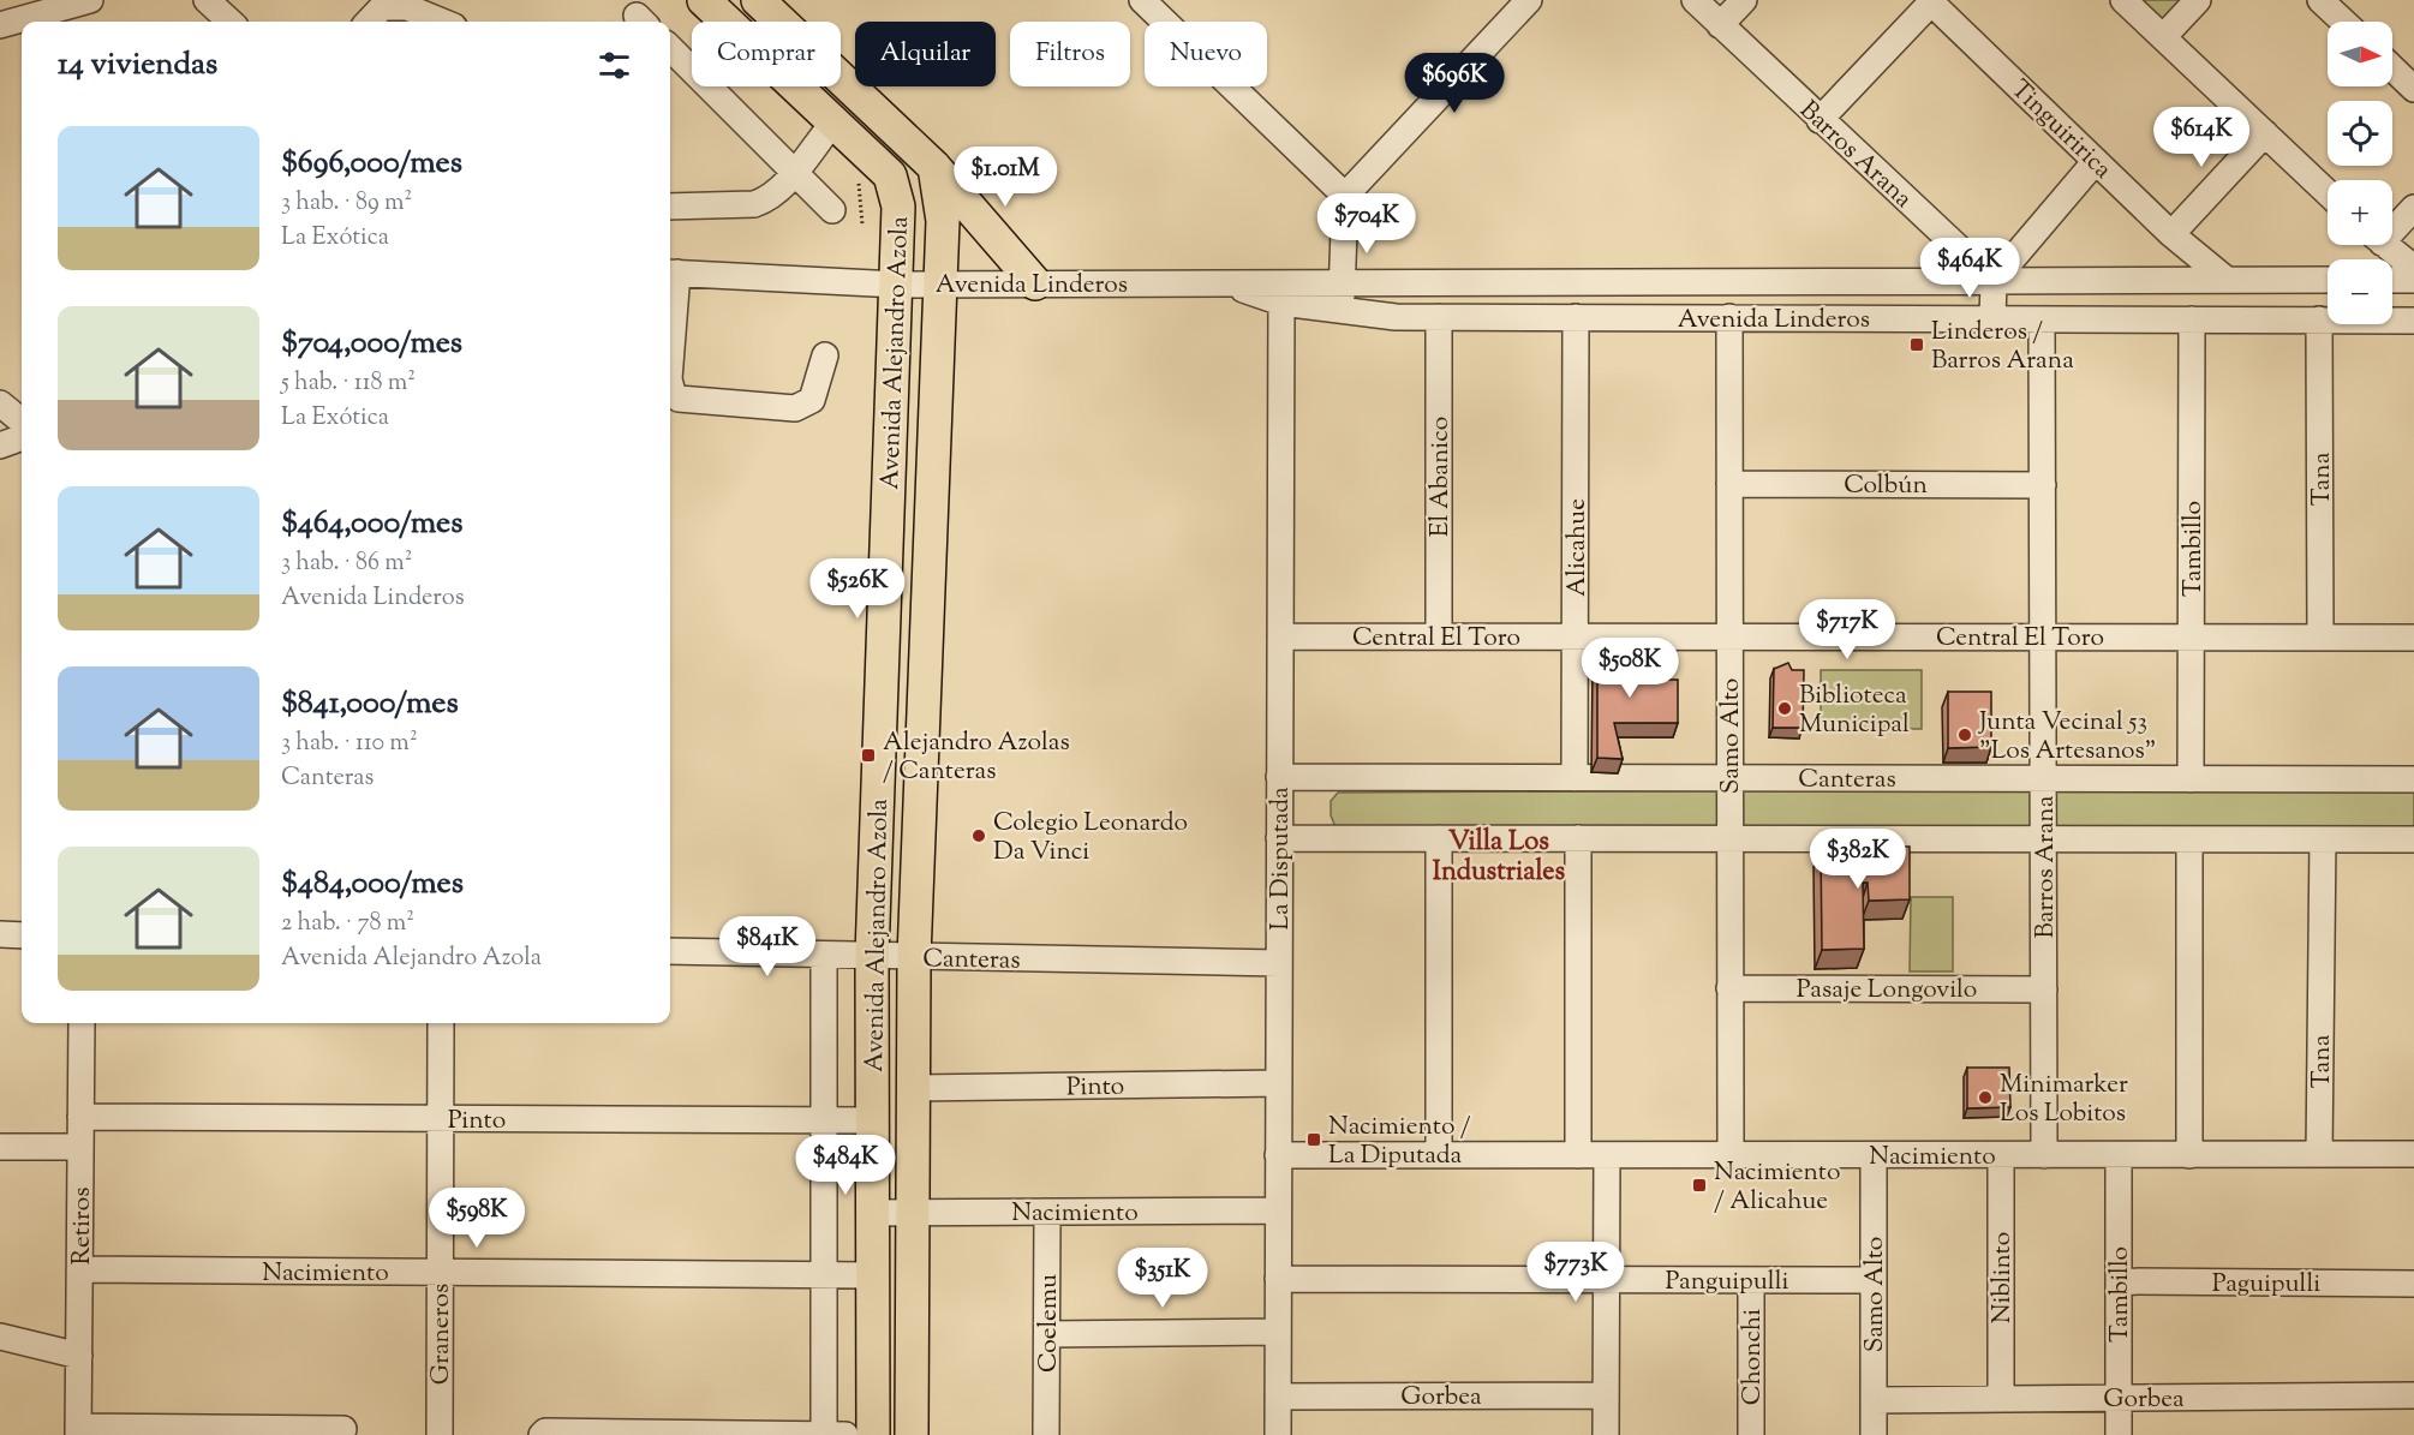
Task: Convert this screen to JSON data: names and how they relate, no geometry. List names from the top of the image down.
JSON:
{
  "streets": {
    "main road": ["Avenida Alejandro Azola"],
    "street": [
      "Tinguiririca",
      "Barros Arana",
      "Avenida Linderos",
      "El Abanico",
      "Tana",
      "Colbún",
      "Alicahue",
      "Tambillo",
      "Central El Toro",
      "Samo Alto",
      "Canteras",
      "La Disputada",
      "Pasaje Longovilo",
      "Pinto",
      "Nacimiento",
      "Retiros",
      "Niblinto",
      "Panguipulli",
      "Paguipulli",
      "Coelemu",
      "Graneros",
      "Chonchi",
      "Gorbea"
    ]
  },
  "crossings": [
    ["Tinguiririca", "Avenida Linderos"],
    ["Barros Arana", "Avenida Linderos"],
    ["Barros Arana", "Colbún"],
    ["Barros Arana", "Central El Toro"],
    ["Barros Arana", "Canteras"],
    ["Barros Arana", "Pasaje Longovilo"],
    ["Barros Arana", "Nacimiento"],
    ["Avenida Linderos", "Avenida Alejandro Azola"],
    ["Avenida Linderos", "El Abanico"],
    ["Avenida Linderos", "Tana"],
    ["Avenida Linderos", "Alicahue"],
    ["Avenida Linderos", "Tambillo"],
    ["Avenida Linderos", "Samo Alto"],
    ["Avenida Linderos", "La Disputada"],
    ["Avenida Alejandro Azola", "Canteras"],
    ["Avenida Alejandro Azola", "Pinto"],
    ["Avenida Alejandro Azola", "Nacimiento"],
    ["El Abanico", "Central El Toro"],
    ["Tana", "Central El Toro"],
    ["Tana", "Nacimiento"],
    ["Colbún", "Samo Alto"],
    ["Alicahue", "Central El Toro"],
    ["Alicahue", "Canteras"],
    ["Tambillo", "Central El Toro"],
    ["Tambillo", "Canteras"],
    ["Tambillo", "Nacimiento"],
    ["Tambillo", "Paguipulli"],
    ["Tambillo", "Gorbea"],
    ["Central El Toro", "Samo Alto"],
    ["Central El Toro", "La Disputada"],
    ["Samo Alto", "Canteras"],
    ["Samo Alto", "Pasaje Longovilo"],
    ["Samo Alto", "Nacimiento"],
    ["Samo Alto", "Panguipulli"],
    ["Samo Alto", "Gorbea"],
    ["Canteras", "La Disputada"],
    ["La Disputada", "Pinto"],
    ["La Disputada", "Nacimiento"],
    ["La Disputada", "Panguipulli"],
    ["La Disputada", "Gorbea"],
    ["Pinto", "Retiros"],
    ["Pinto", "Graneros"],
    ["Nacimiento", "Retiros"],
    ["Nacimiento", "Niblinto"],
    ["Nacimiento", "Coelemu"],
    ["Nacimiento", "Graneros"],
    ["Niblinto", "Gorbea"],
    ["Panguipulli", "Chonchi"]
  ],
  "districts": ["Villa Los Industriales"],
  "places": {
    "transit": [
      "Linderos / Barros Arana",
      "Alejandro Azolas / Canteras",
      "Nacimiento / La Diputada",
      "Nacimiento / Alicahue"
    ],
    "other": [
      "Biblioteca Municipal",
      "Junta Vecinal 53 \"Los Artesanos\"",
      "Colegio Leonardo Da Vinci",
      "Minimarker Los Lobitos"
    ]
  },
  "north": "right",
  "page": {
    "map_buttons": ["+", "−"],
    "chip": [
      "Comprar",
      "Alquilar",
      "Filtros",
      "Nuevo"
    ],
    "heading": "14 viviendas",
    "price": [
      "$696K",
      "$614K",
      "$1.01M",
      "$704K",
      "$464K",
      "$526K",
      "$717K",
      "$508K",
      "$382K",
      "$841K",
      "$484K",
      "$598K",
      "$773K",
      "$351K"
    ],
    "list": [
      {
        "name": "$696,000/mes",
        "note": "3 hab. · 89 m² · La Exótica"
      },
      {
        "name": "$704,000/mes",
        "note": "5 hab. · 118 m² · La Exótica"
      },
      {
        "name": "$464,000/mes",
        "note": "3 hab. · 86 m² · Avenida Linderos"
      },
      {
        "name": "$841,000/mes",
        "note": "3 hab. · 110 m² · Canteras"
      },
      {
        "name": "$484,000/mes",
        "note": "2 hab. · 78 m² · Avenida Alejandro Azola"
      }
    ]
  }
}
